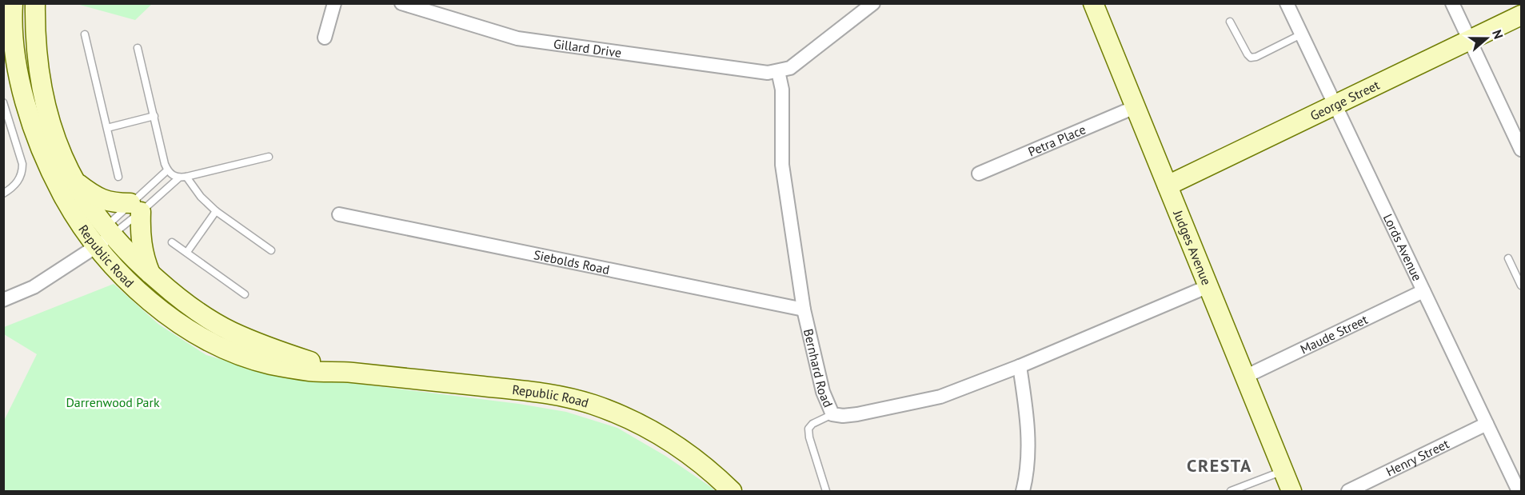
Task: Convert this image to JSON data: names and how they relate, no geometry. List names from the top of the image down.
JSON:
{
  "streets": {
    "main road": ["George Street", "Judges Avenue", "Republic Road"],
    "street": [
      "Gillard Drive",
      "Petra Place",
      "Lords Avenue",
      "Siebolds Road",
      "Maude Street",
      "Bernhard Road",
      "Henry Street"
    ]
  },
  "crossings": [
    ["Gillard Drive", "Bernhard Road"],
    ["George Street", "Judges Avenue"],
    ["George Street", "Lords Avenue"],
    ["Petra Place", "Judges Avenue"],
    ["Judges Avenue", "Maude Street"],
    ["Judges Avenue", "Bernhard Road"],
    ["Lords Avenue", "Maude Street"],
    ["Lords Avenue", "Henry Street"],
    ["Siebolds Road", "Bernhard Road"]
  ],
  "districts": ["CRESTA"],
  "parks": ["Darrenwood Park"],
  "north": "right"
}
